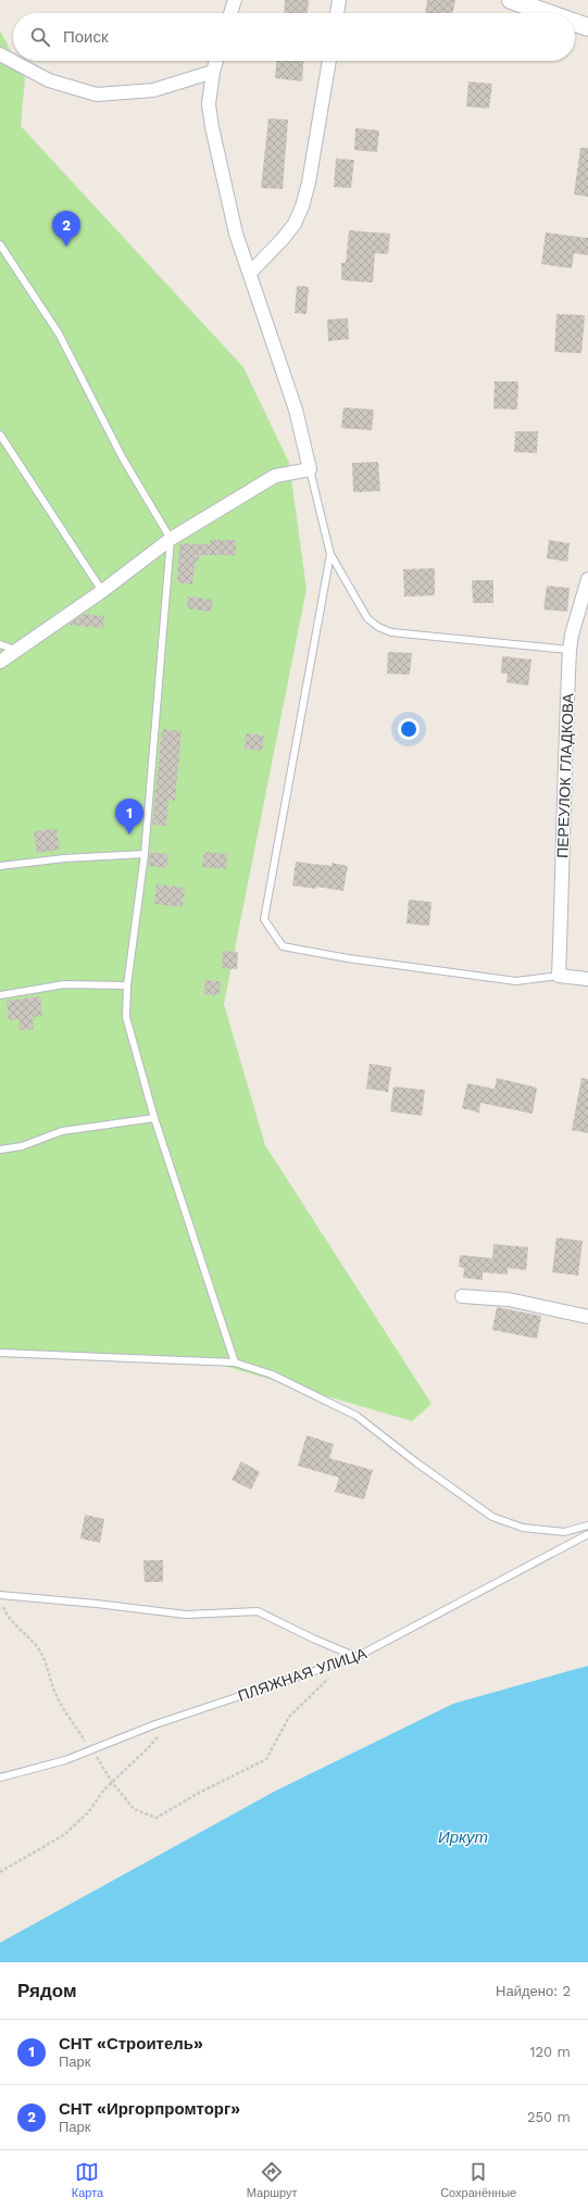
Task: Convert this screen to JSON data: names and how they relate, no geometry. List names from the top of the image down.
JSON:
{
  "streets": {
    "street": ["ПЕРЕУЛОК ГЛАДКОВА"],
    "lane": ["ПЛЯЖНАЯ УЛИЦА"]
  },
  "water": ["Иркут"],
  "page": {
    "search": "Поиск",
    "pins": ["2", "1"],
    "heading": ["Рядом", "Найдено: 2"],
    "list": [
      {
        "mark": "1",
        "name": "СНТ «Строитель»",
        "note": "Парк",
        "value": "120 m"
      },
      {
        "mark": "2",
        "name": "СНТ «Иргорпромторг»",
        "note": "Парк",
        "value": "250 m"
      }
    ],
    "nav": ["Карта", "Маршрут", "Сохранённые"]
  }
}
